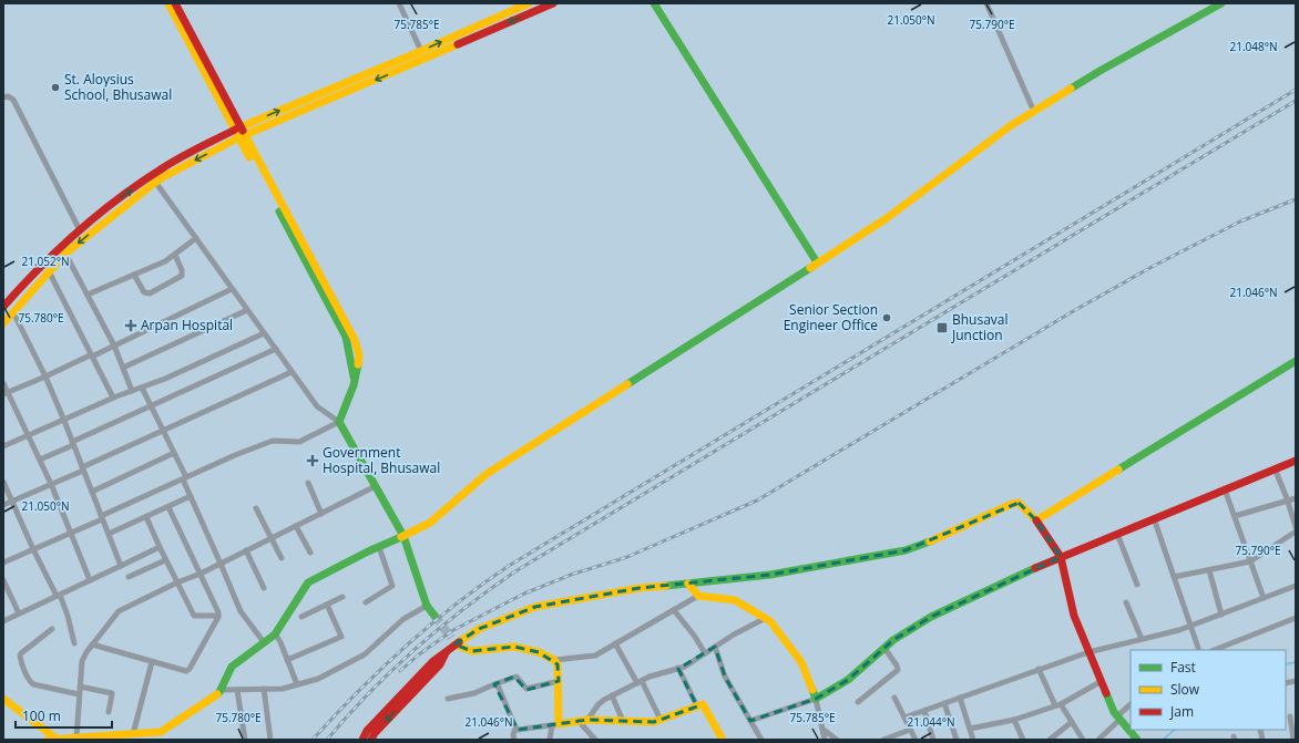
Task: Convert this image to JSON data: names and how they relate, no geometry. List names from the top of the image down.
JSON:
{
  "places": {
    "other": ["St. Aloysius School, Bhusawal", "Senior Section Engineer Office"],
    "health": ["Arpan Hospital", "Government Hospital, Bhusawal"],
    "transit": ["Bhusaval Junction"]
  },
  "legend": ["Fast", "Slow", "Jam"],
  "scale_bar": "100 m",
  "coordinates": [
    "21.050°N",
    "75.785°E",
    "75.790°E",
    "21.048°N",
    "21.052°N",
    "21.046°N",
    "75.780°E",
    "21.044°N"
  ]
}
